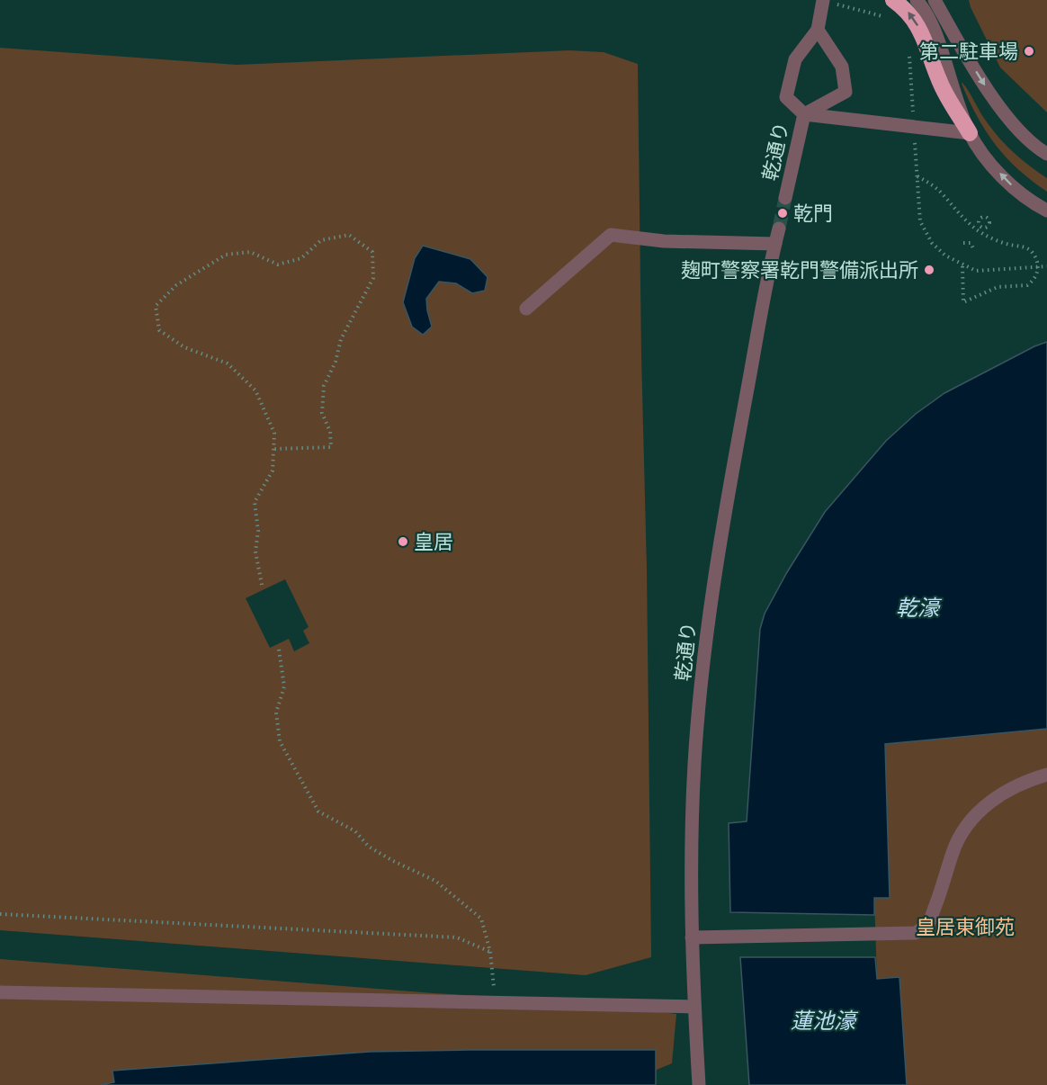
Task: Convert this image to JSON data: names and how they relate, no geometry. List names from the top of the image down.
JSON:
{
  "streets": {
    "street": ["乾通り"]
  },
  "water": ["乾濠", "蓮池濠"],
  "parks": ["皇居東御苑"],
  "places": [
    "第二駐車場",
    "乾門",
    "麹町警察署乾門警備派出所",
    "皇居"
  ]
}
